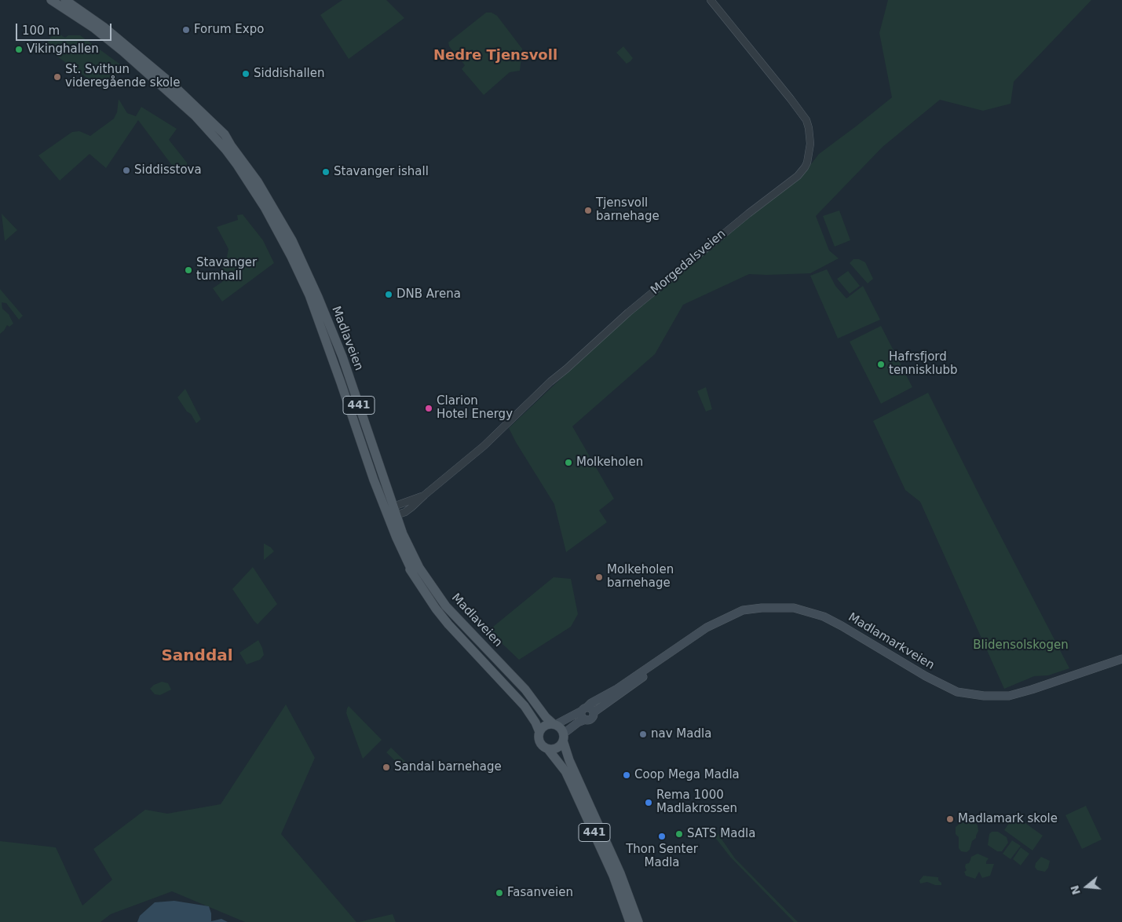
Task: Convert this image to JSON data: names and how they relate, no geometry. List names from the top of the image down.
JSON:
{
  "streets": {
    "main road": ["Madlaveien", "441", "Madlamarkveien"],
    "street": ["Morgedalsveien"]
  },
  "crossings": [
    ["Morgedalsveien", "Madlaveien"],
    ["Madlaveien", "441"],
    ["Madlaveien", "Madlamarkveien"],
    ["441", "Madlamarkveien"]
  ],
  "districts": ["Nedre Tjensvoll", "Sanddal"],
  "parks": ["Blidensolskogen"],
  "places": [
    "Forum Expo",
    "Vikinghallen",
    "Siddishallen",
    "St. Svithun videregående skole",
    "Siddisstova",
    "Stavanger ishall",
    "Tjensvoll barnehage",
    "Stavanger turnhall",
    "DNB Arena",
    "Hafrsfjord tennisklubb",
    "Clarion Hotel Energy",
    "Molkeholen",
    "Molkeholen barnehage",
    "nav Madla",
    "Sandal barnehage",
    "Coop Mega Madla",
    "Rema 1000 Madlakrossen",
    "Madlamark skole",
    "SATS Madla",
    "Thon Senter Madla",
    "Fasanveien"
  ],
  "scale_bar": "100 m",
  "north": "left"
}
